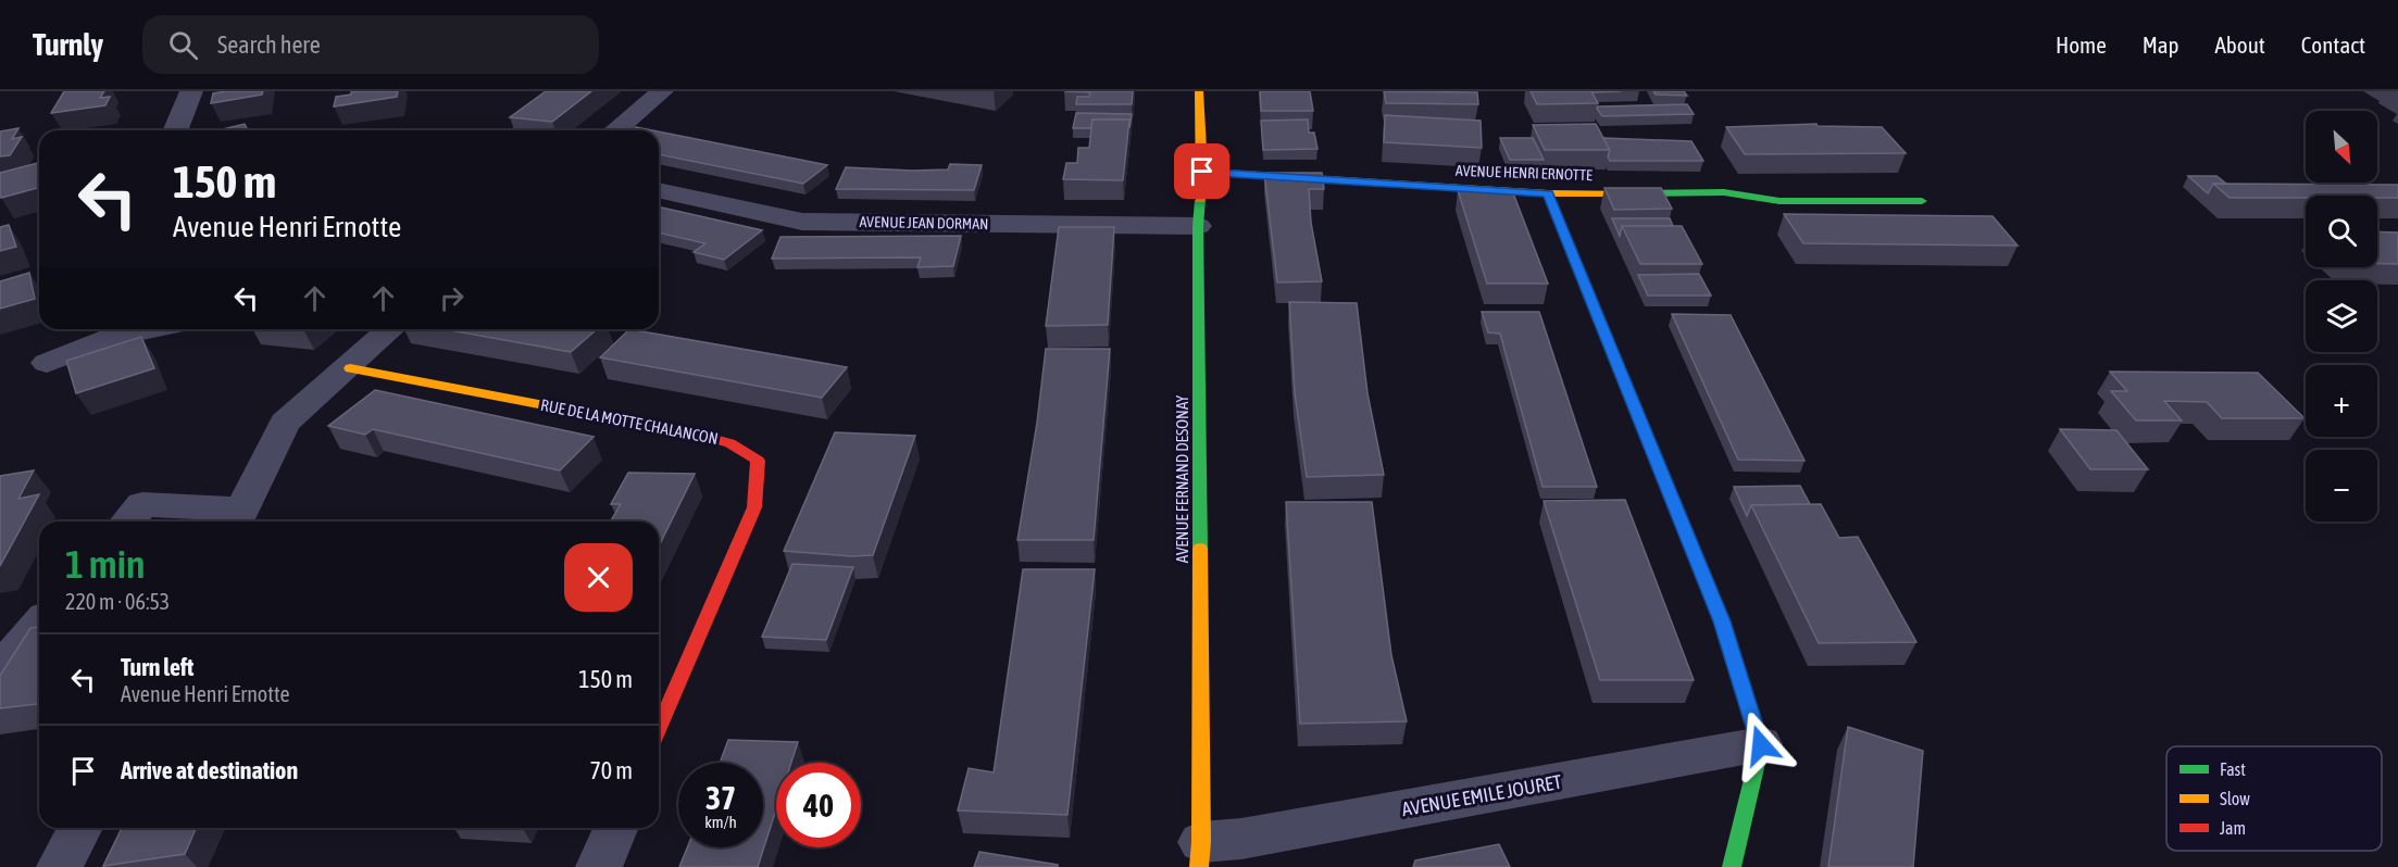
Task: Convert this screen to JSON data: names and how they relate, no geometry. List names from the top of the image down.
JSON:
{
  "streets": {
    "street": [
      "AVENUE HENRI ERNOTTE",
      "AVENUE JEAN DORMAN",
      "RUE DE LA MOTTE CHALANCON",
      "AVENUE FERNAND DESONAY",
      "AVENUE EMILE JOURET"
    ]
  },
  "crossings": [
    ["AVENUE HENRI ERNOTTE", "AVENUE FERNAND DESONAY"],
    ["AVENUE JEAN DORMAN", "AVENUE FERNAND DESONAY"],
    ["AVENUE FERNAND DESONAY", "AVENUE EMILE JOURET"]
  ],
  "legend": ["Fast", "Slow", "Jam"],
  "north": "bottom right",
  "page": {
    "header": "Turnly",
    "search": "Search here",
    "nav": [
      "Home",
      "Map",
      "About",
      "Contact"
    ],
    "map_buttons": ["+", "−"],
    "turn": ["150 m", "Avenue Henri Ernotte"],
    "heading": ["1 min", "220 m · 06:53"],
    "list": [
      {
        "name": "Turn left",
        "note": "Avenue Henri Ernotte",
        "value": "150 m"
      },
      {
        "name": "Arrive at destination",
        "value": "70 m"
      }
    ],
    "speed": "37 km/h",
    "limit": "40"
  }
}
